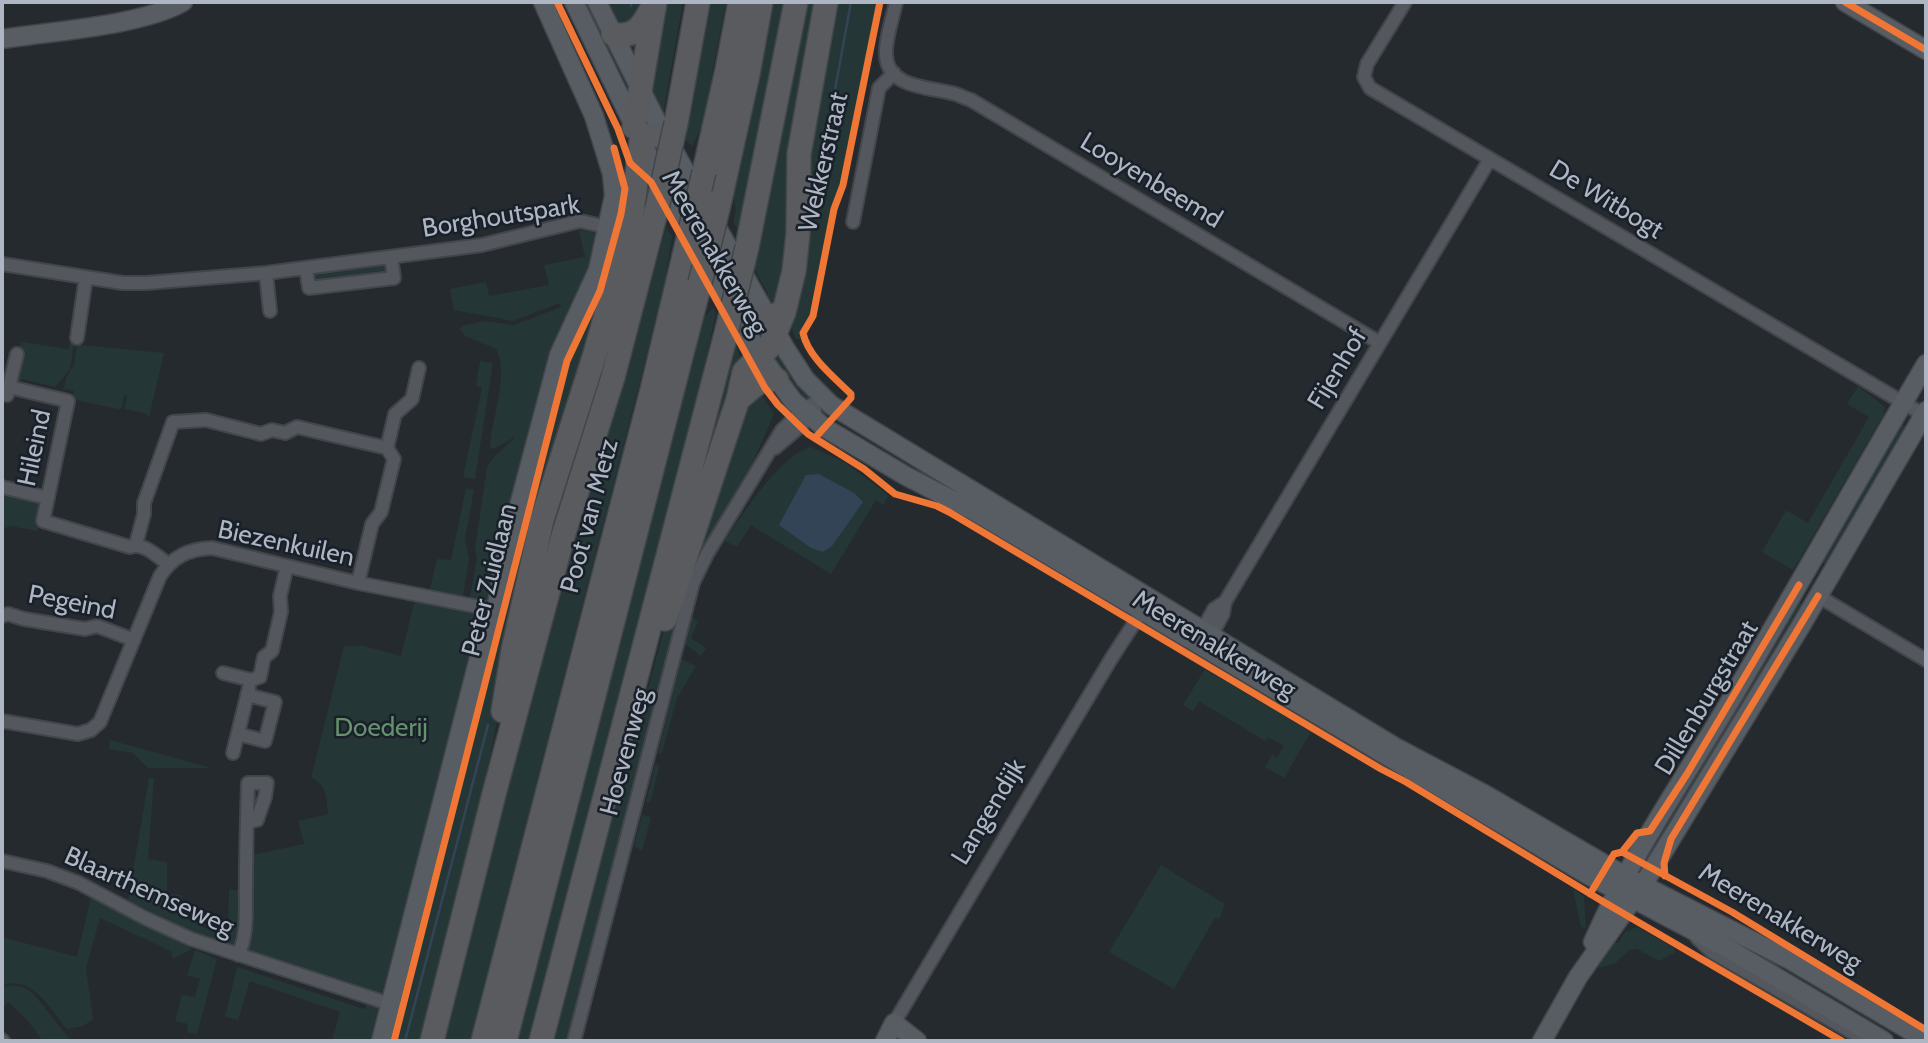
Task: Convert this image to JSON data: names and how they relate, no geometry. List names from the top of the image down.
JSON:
{
  "streets": {
    "highway": ["Poot van Metz"],
    "main road": [
      "Meerenakkerweg",
      "Peter Zuidlaan",
      "Dillenburgstraat",
      "Langendijk"
    ],
    "street": [
      "Wekkerstraat",
      "Looyenbeemd",
      "De Witbogt",
      "Borghoutspark",
      "Fijenhof",
      "Hileind",
      "Biezenkuilen",
      "Pegeind",
      "Hoevenweg",
      "Blaarthemseweg"
    ]
  },
  "crossings": [
    ["Wekkerstraat", "Looyenbeemd"],
    ["Looyenbeemd", "Fijenhof"],
    ["De Witbogt", "Fijenhof"],
    ["De Witbogt", "Dillenburgstraat"],
    ["Borghoutspark", "Peter Zuidlaan"],
    ["Meerenakkerweg", "Fijenhof"],
    ["Meerenakkerweg", "Poot van Metz"],
    ["Meerenakkerweg", "Dillenburgstraat"],
    ["Meerenakkerweg", "Hoevenweg"],
    ["Meerenakkerweg", "Langendijk"],
    ["Hileind", "Biezenkuilen"],
    ["Biezenkuilen", "Peter Zuidlaan"],
    ["Peter Zuidlaan", "Blaarthemseweg"]
  ],
  "parks": ["Doederij"]
}
